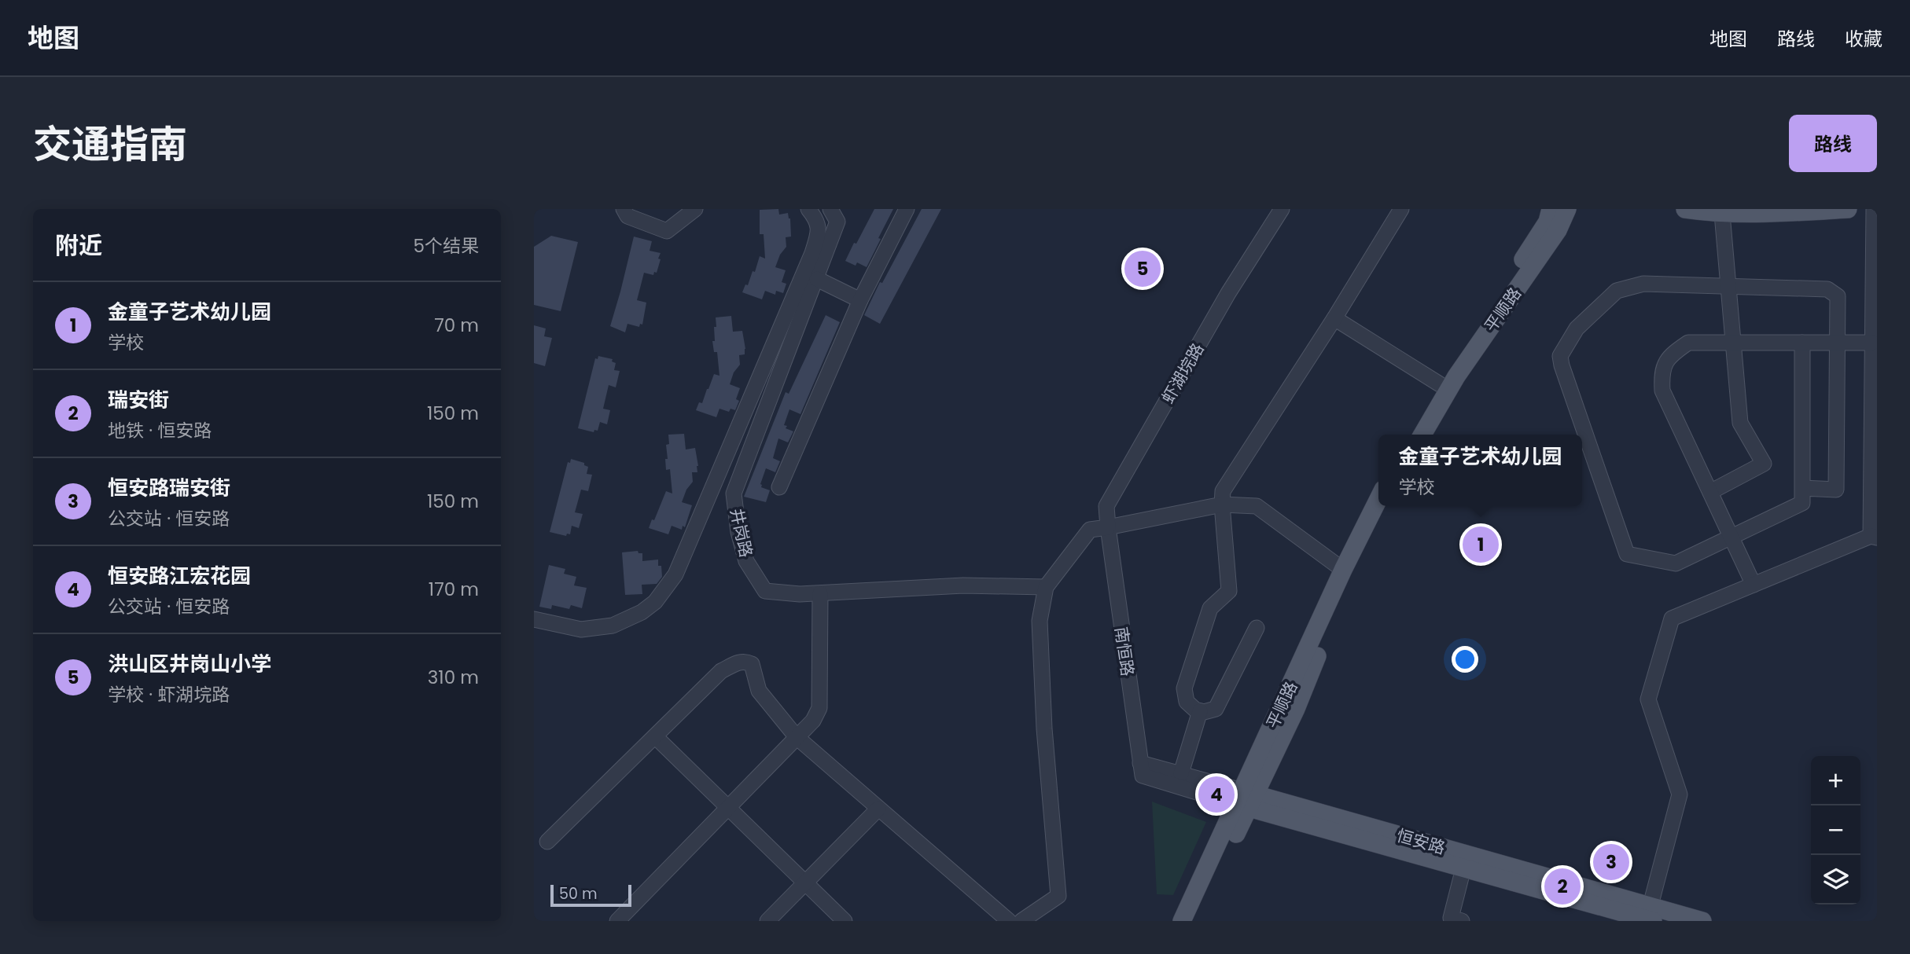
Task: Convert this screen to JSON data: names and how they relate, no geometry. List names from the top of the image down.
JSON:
{
  "streets": {
    "main road": ["平顺路", "恒安路"],
    "street": ["虾湖垸路", "井岗路", "南恒路"]
  },
  "crossings": [
    ["平顺路", "恒安路"],
    ["虾湖垸路", "南恒路"],
    ["南恒路", "恒安路"]
  ],
  "scale_bar": "50 m",
  "page": {
    "header": "地图",
    "nav": ["地图", "路线", "收藏"],
    "title": "交通指南",
    "buttons": "路线",
    "heading": ["附近", "5个结果"],
    "pins": [
      "5",
      "1",
      "4",
      "3",
      "2"
    ],
    "list": [
      {
        "mark": "1",
        "name": "金童子艺术幼儿园",
        "note": "学校",
        "value": "70 m"
      },
      {
        "mark": "2",
        "name": "瑞安街",
        "note": "地铁 · 恒安路",
        "value": "150 m"
      },
      {
        "mark": "3",
        "name": "恒安路瑞安街",
        "note": "公交站 · 恒安路",
        "value": "150 m"
      },
      {
        "mark": "4",
        "name": "恒安路江宏花园",
        "note": "公交站 · 恒安路",
        "value": "170 m"
      },
      {
        "mark": "5",
        "name": "洪山区井岗山小学",
        "note": "学校 · 虾湖垸路",
        "value": "310 m"
      }
    ],
    "popup": ["金童子艺术幼儿园", "学校"],
    "map_buttons": ["+", "−"],
    "scale": "50 m"
  }
}
